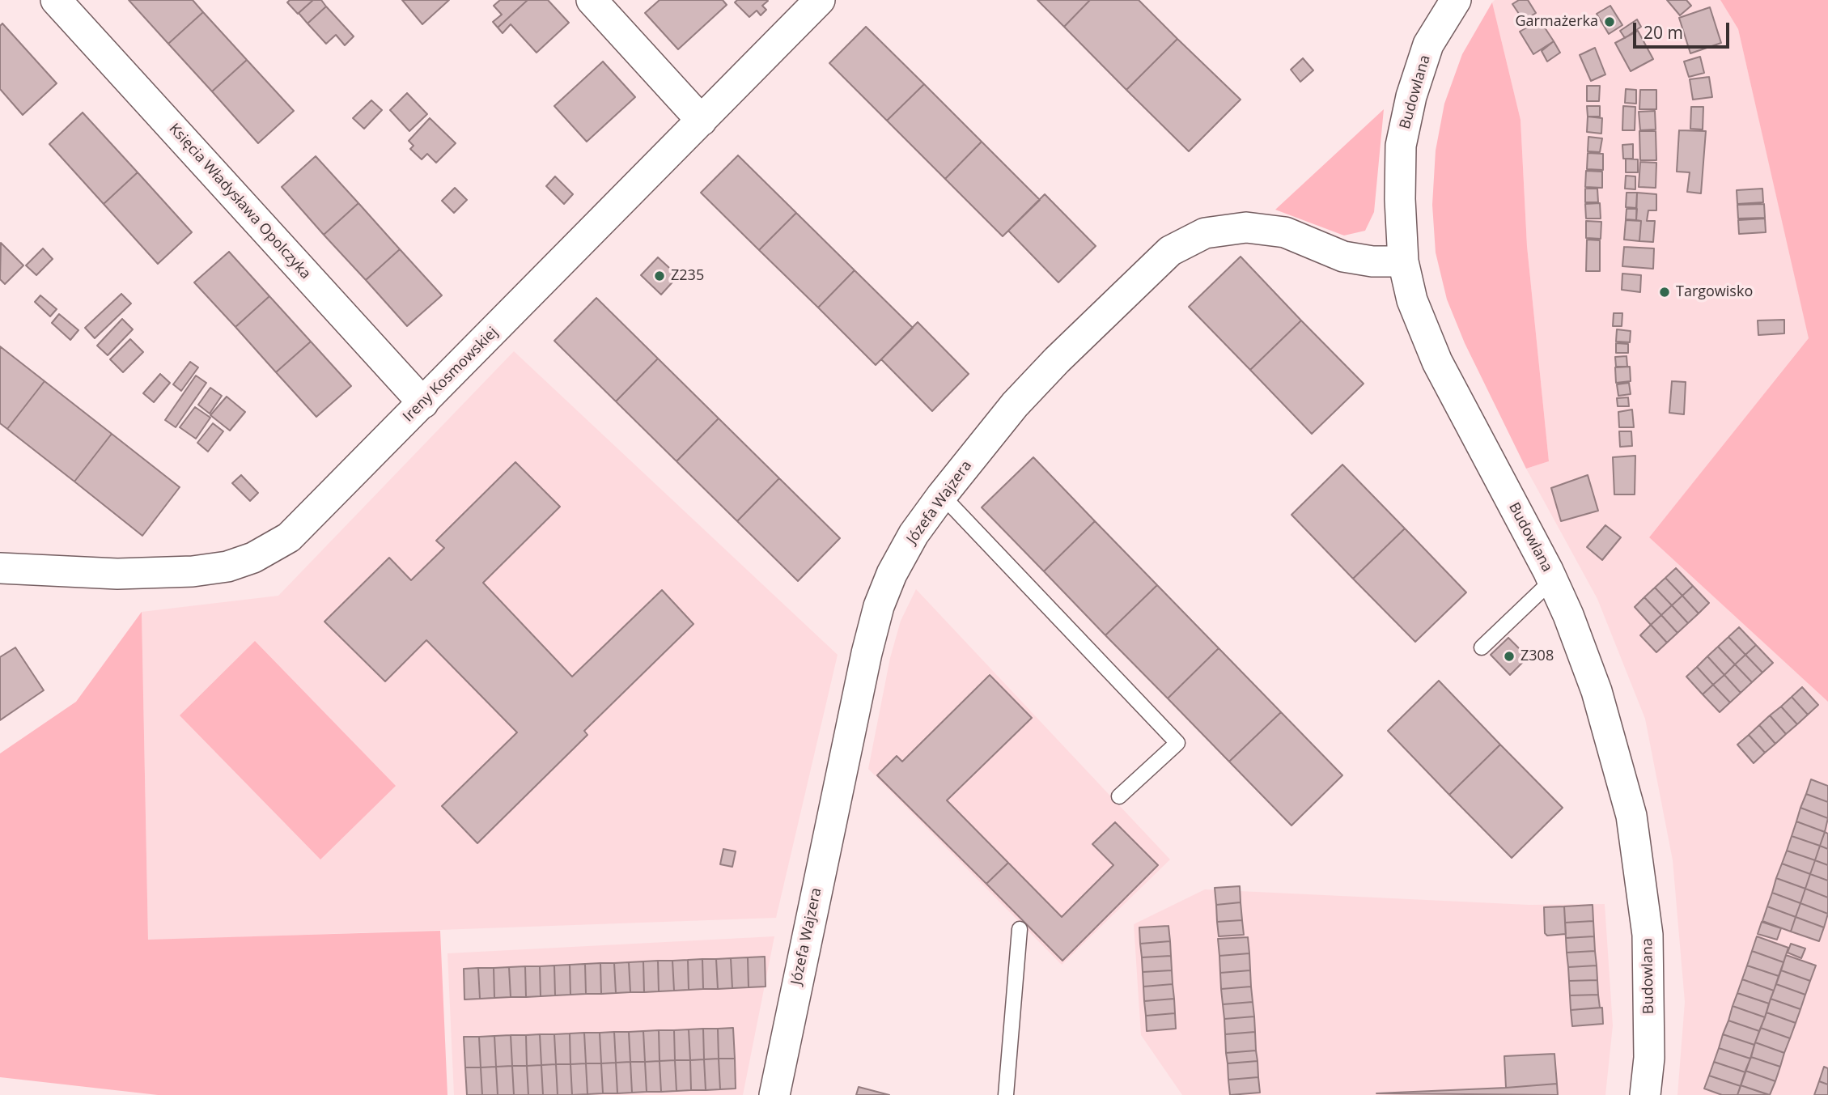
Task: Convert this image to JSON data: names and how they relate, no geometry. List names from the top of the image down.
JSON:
{
  "streets": {
    "street": [
      "Budowlana",
      "Księcia Władysława Opolczyka",
      "Ireny Kosmowskiej",
      "Józefa Wajzera"
    ]
  },
  "crossings": [
    ["Budowlana", "Józefa Wajzera"],
    ["Księcia Władysława Opolczyka", "Ireny Kosmowskiej"]
  ],
  "places": [
    "Garmażerka",
    "Z235",
    "Targowisko",
    "Z308"
  ],
  "scale_bar": "20 m"
}
